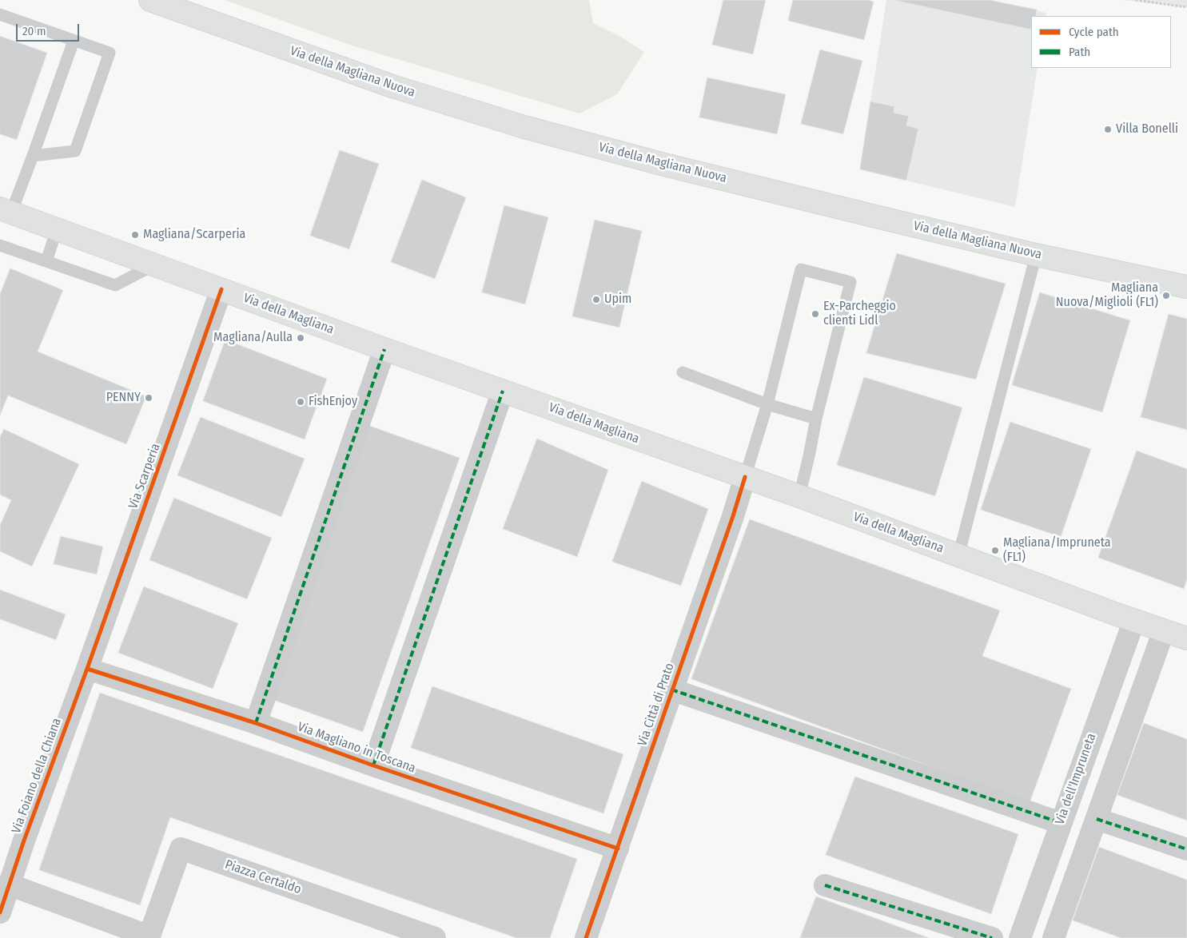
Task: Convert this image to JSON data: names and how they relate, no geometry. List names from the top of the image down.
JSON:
{
  "streets": {
    "main road": ["Via della Magliana Nuova", "Via della Magliana"],
    "street": [
      "Via Scarperia",
      "Via Città di Prato",
      "Via Magliano in Toscana",
      "Via Foiano della Chiana",
      "Via dell'Impruneta",
      "Piazza Certaldo"
    ]
  },
  "crossings": [
    ["Via della Magliana", "Via Scarperia"],
    ["Via della Magliana", "Via Città di Prato"],
    ["Via della Magliana", "Via dell'Impruneta"],
    ["Via Scarperia", "Via Magliano in Toscana"],
    ["Via Scarperia", "Via Foiano della Chiana"],
    ["Via Città di Prato", "Via Magliano in Toscana"],
    ["Via Magliano in Toscana", "Via Foiano della Chiana"]
  ],
  "places": [
    "Villa Bonelli",
    "Magliana/Scarperia",
    "Magliana Nuova/Miglioli (FL1)",
    "Upim",
    "Ex-Parcheggio clienti Lidl",
    "Magliana/Aulla",
    "PENNY",
    "FishEnjoy",
    "Magliana/Impruneta (FL1)"
  ],
  "legend": ["Cycle path", "Path"],
  "scale_bar": "20 m"
}
